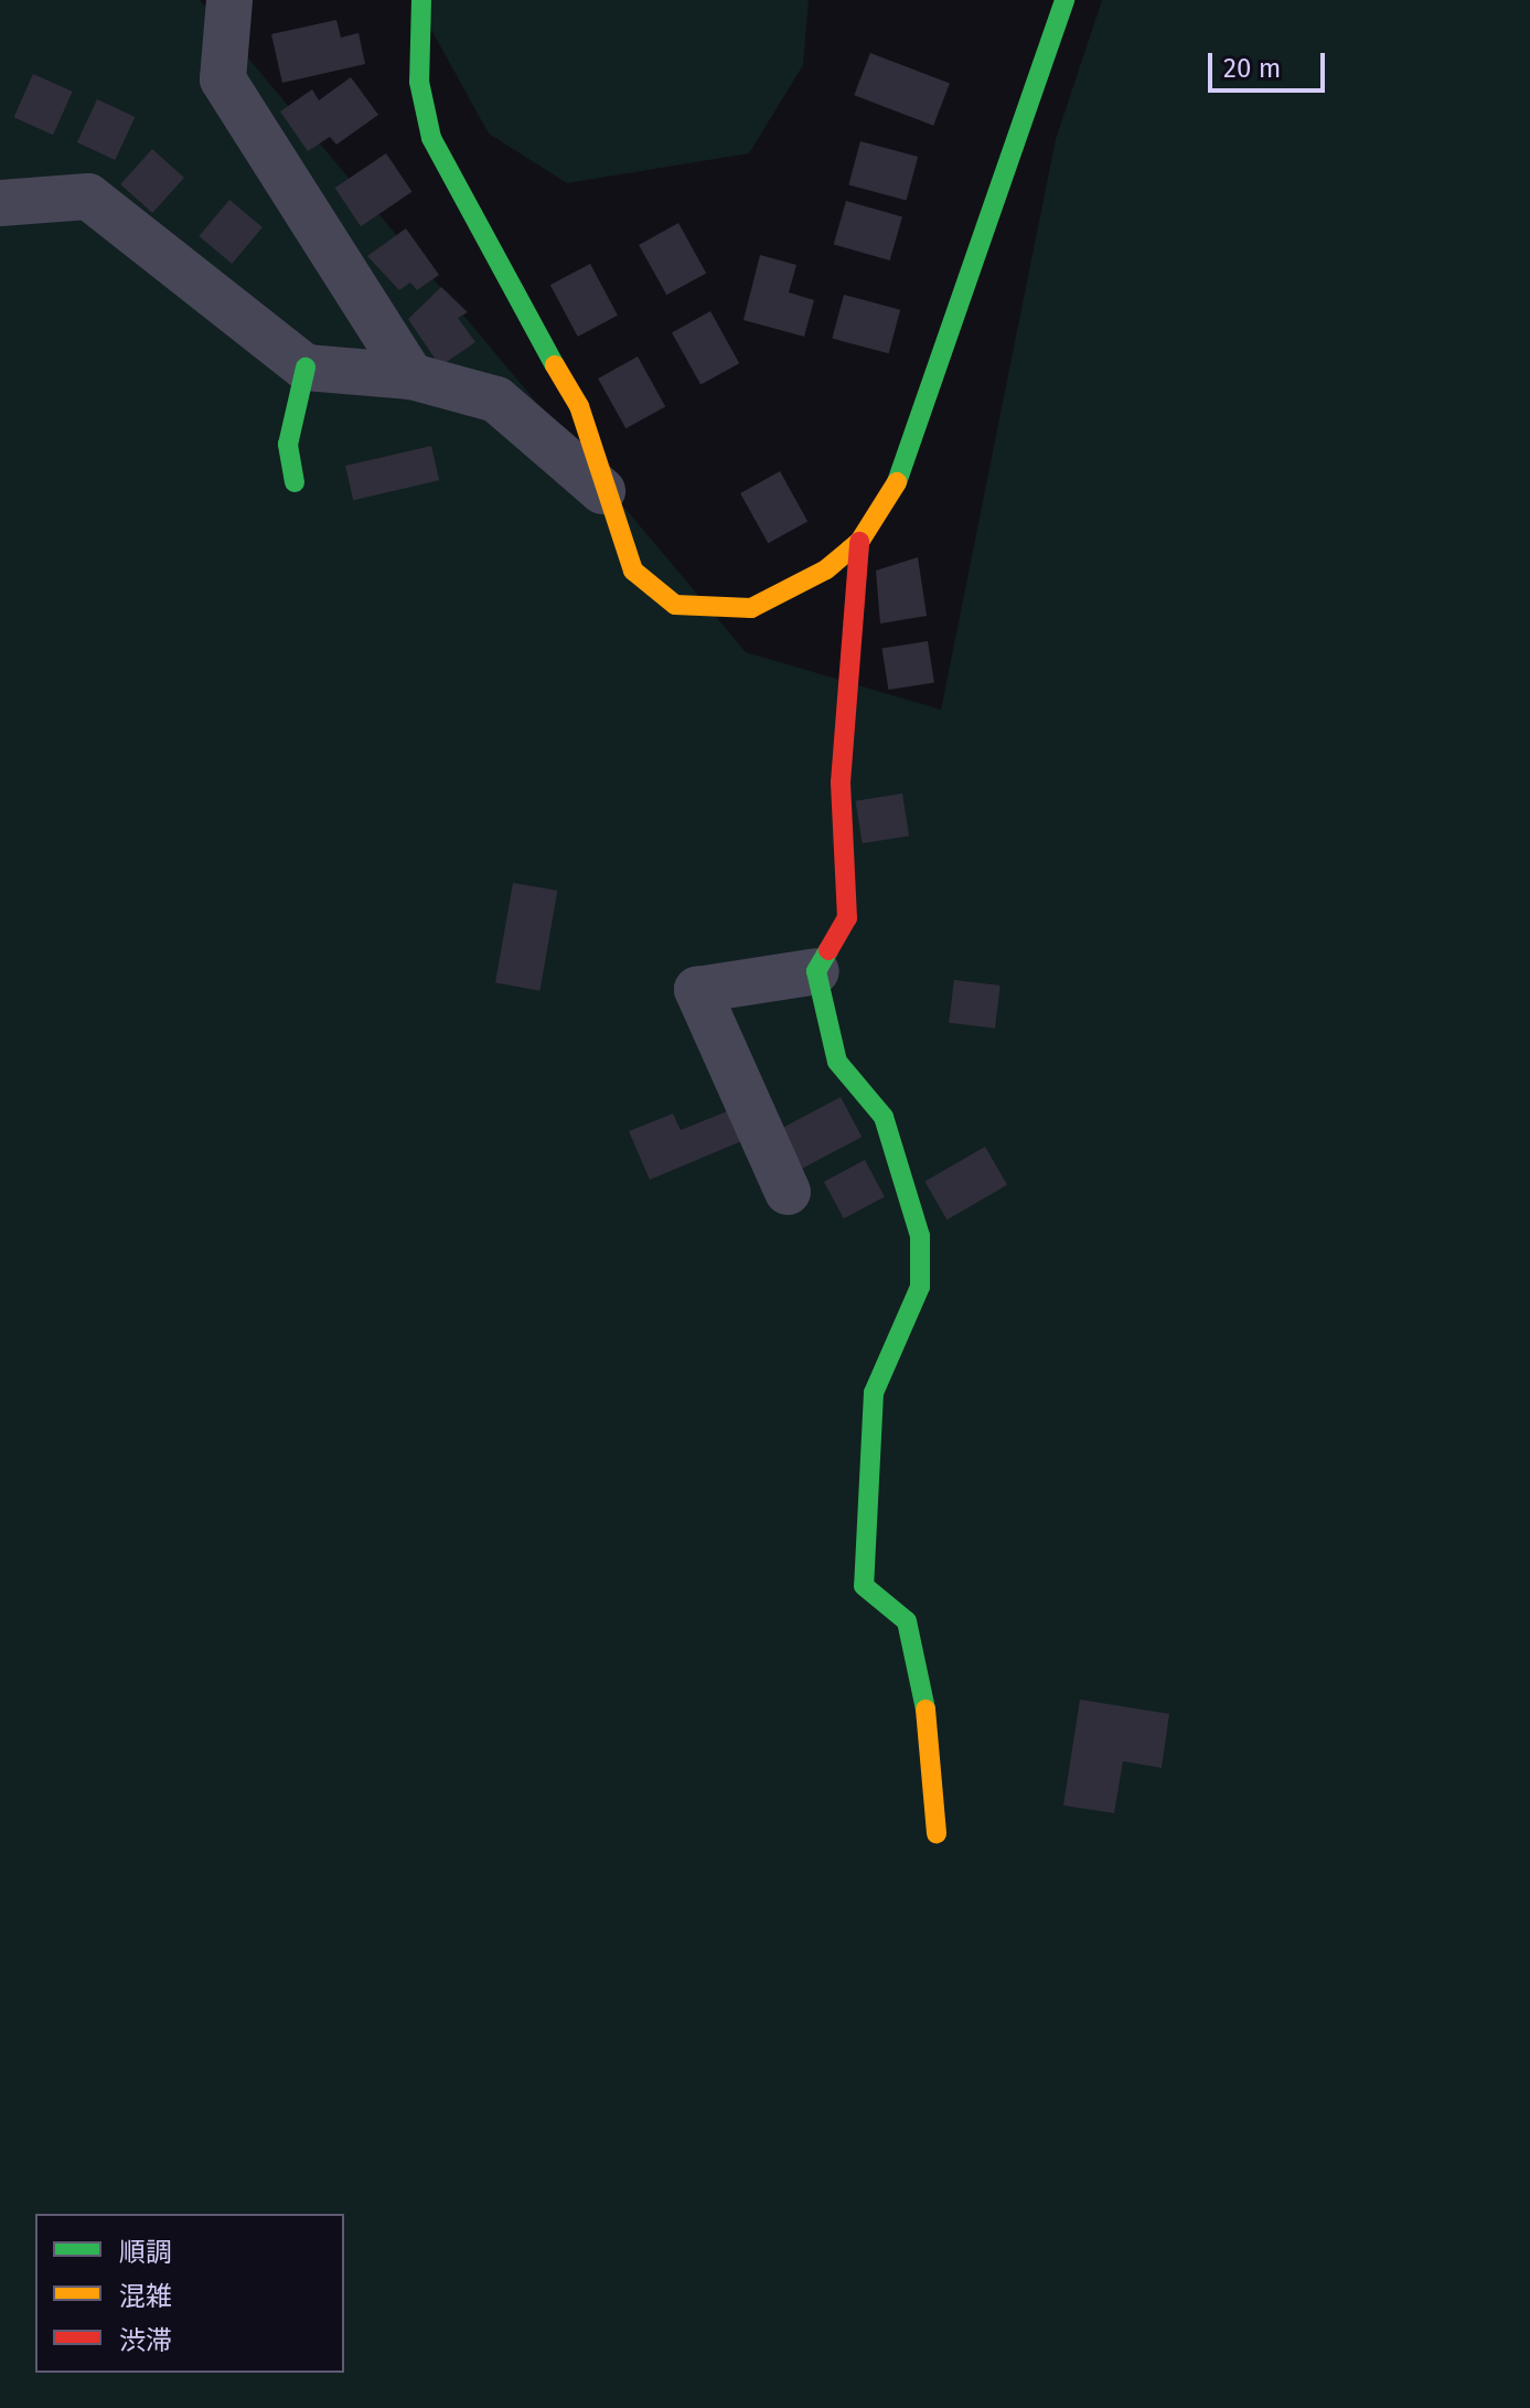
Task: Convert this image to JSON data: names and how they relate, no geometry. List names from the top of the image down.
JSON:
{
  "legend": ["順調", "混雑", "渋滞"],
  "scale_bar": "20 m"
}
